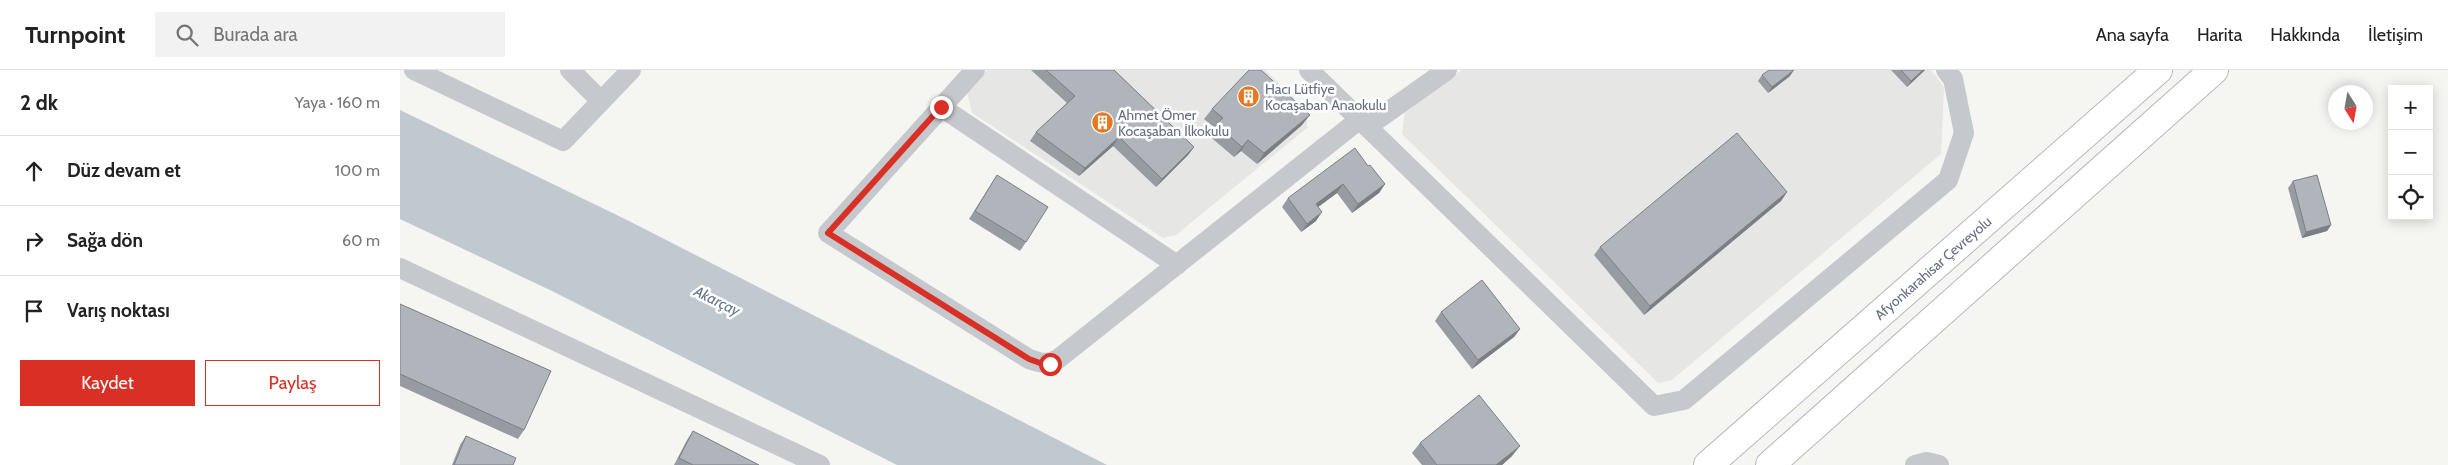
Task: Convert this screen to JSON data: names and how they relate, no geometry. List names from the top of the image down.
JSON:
{
  "streets": {
    "highway": ["Afyonkarahisar Çevreyolu"]
  },
  "water": ["Akarçay"],
  "places": {
    "building": ["Hacı Lütfiye Kocaşaban Anaokulu", "Ahmet Ömer Kocaşaban İlkokulu"]
  },
  "north": "bottom",
  "page": {
    "header": "Turnpoint",
    "search": "Burada ara",
    "nav": [
      "Ana sayfa",
      "Harita",
      "Hakkında",
      "İletişim"
    ],
    "heading": ["2 dk", "Yaya · 160 m"],
    "map_buttons": ["+", "−"],
    "list": [
      ["Düz devam et", "100 m"],
      ["Sağa dön", "60 m"],
      "Varış noktası"
    ],
    "buttons": ["Kaydet", "Paylaş"]
  }
}
